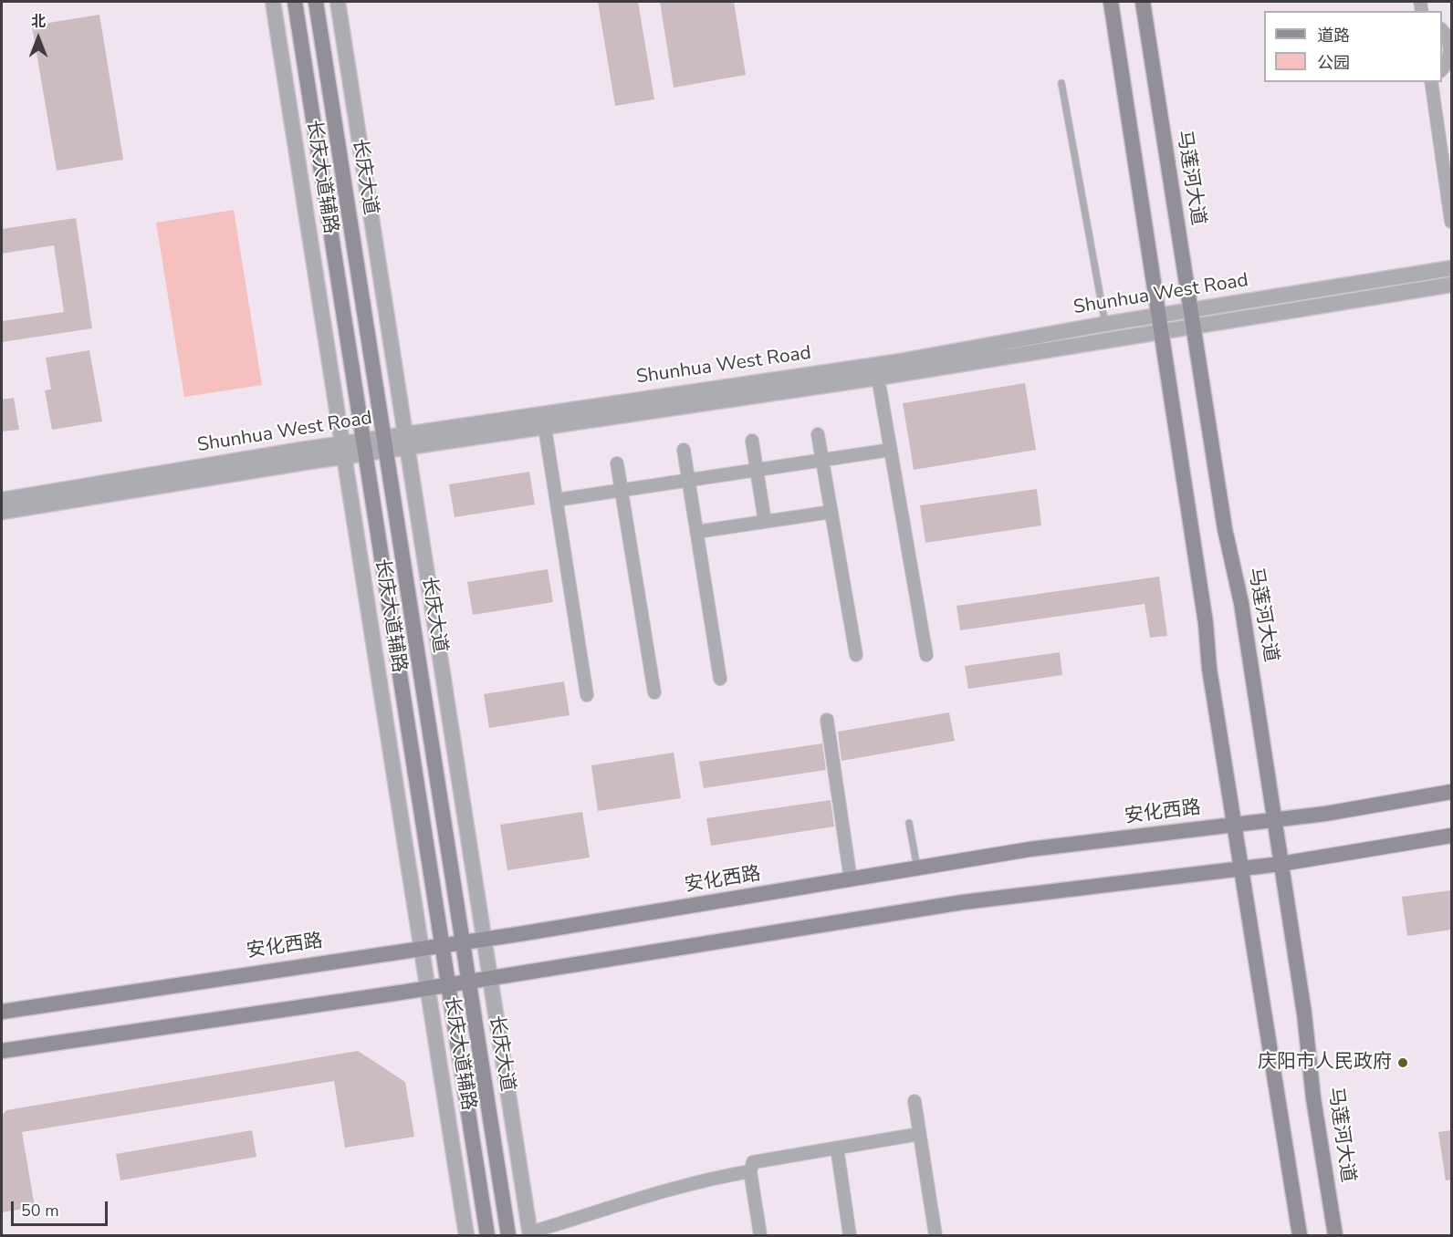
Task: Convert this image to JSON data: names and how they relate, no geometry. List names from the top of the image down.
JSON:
{
  "streets": {
    "main road": ["长庆大道", "马莲河大道", "安化西路"],
    "street": ["长庆大道辅路", "Shunhua West Road"]
  },
  "crossings": [
    ["长庆大道辅路", "Shunhua West Road"],
    ["长庆大道辅路", "安化西路"],
    ["长庆大道", "Shunhua West Road"],
    ["长庆大道", "安化西路"],
    ["马莲河大道", "Shunhua West Road"],
    ["马莲河大道", "安化西路"]
  ],
  "places": ["庆阳市人民政府"],
  "legend": ["道路", "公园"],
  "scale_bar": "50 m",
  "north": "top"
}
